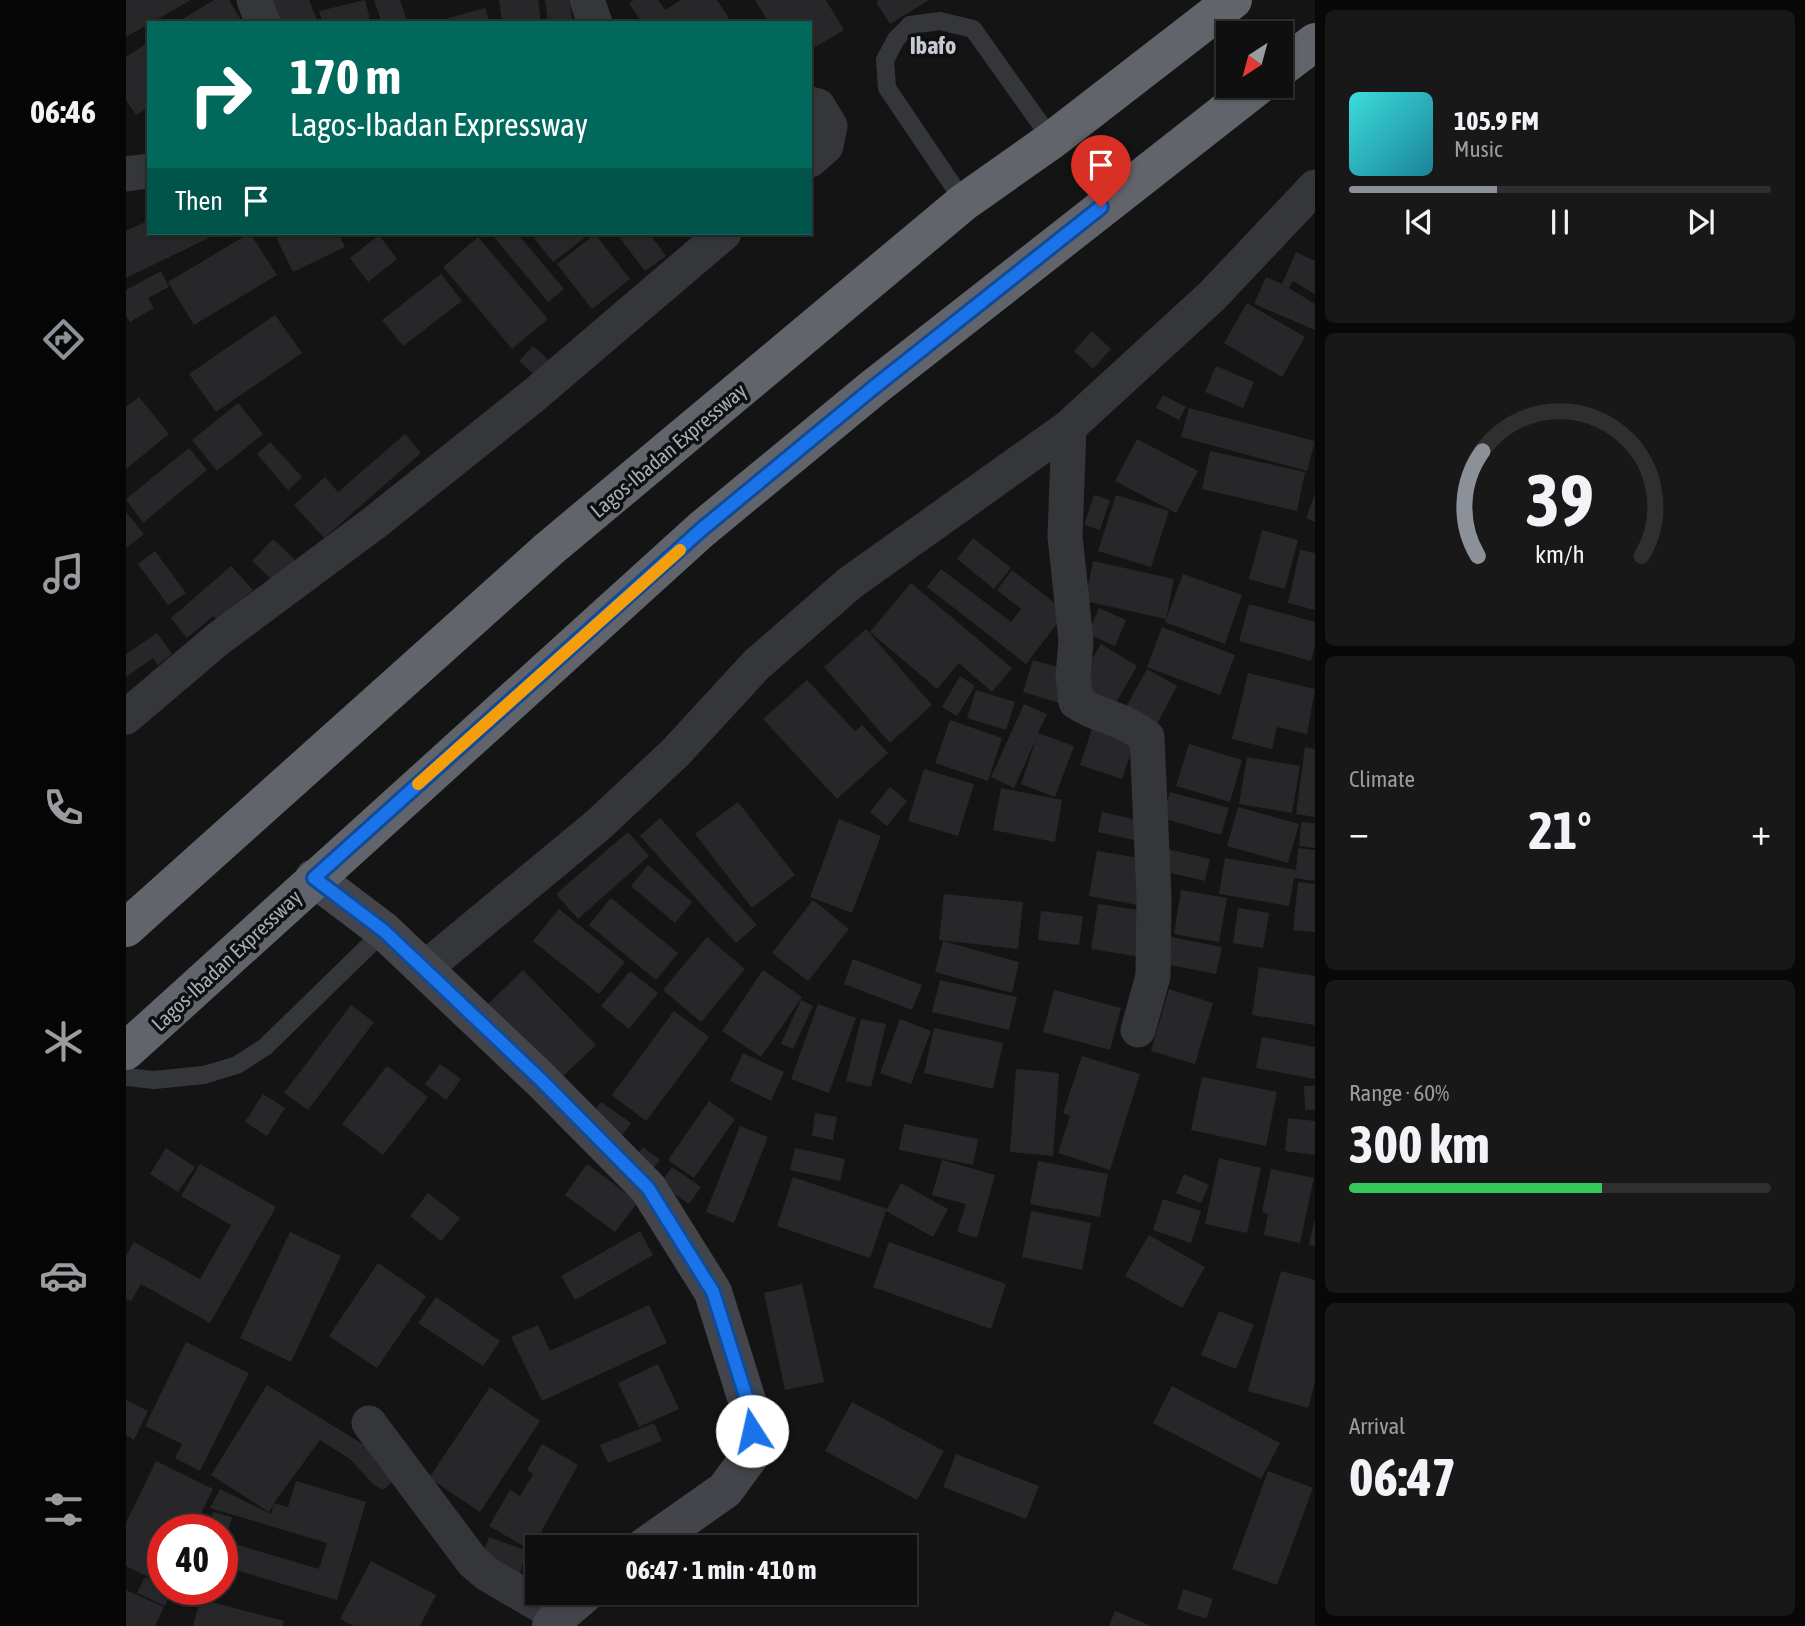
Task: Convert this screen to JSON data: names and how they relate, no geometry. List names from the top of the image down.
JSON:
{
  "streets": {
    "highway": ["Lagos-Ibadan Expressway"]
  },
  "districts": ["Ibafo"],
  "north": "bottom left",
  "page": {
    "tabs": "06:46",
    "turn": ["170 m", "Lagos-Ibadan Expressway"],
    "song": ["105.9 FM", "Music"],
    "then": "Then",
    "tile": [
      "Climate",
      ["Range · 60%", "300 km"],
      ["Arrival", "06:47"]
    ],
    "heat": ["−", "21°", "+"],
    "limit": "40",
    "trip": "06:47 · 1 min · 410 m",
    "gauge": ["39", "km/h"]
  }
}
